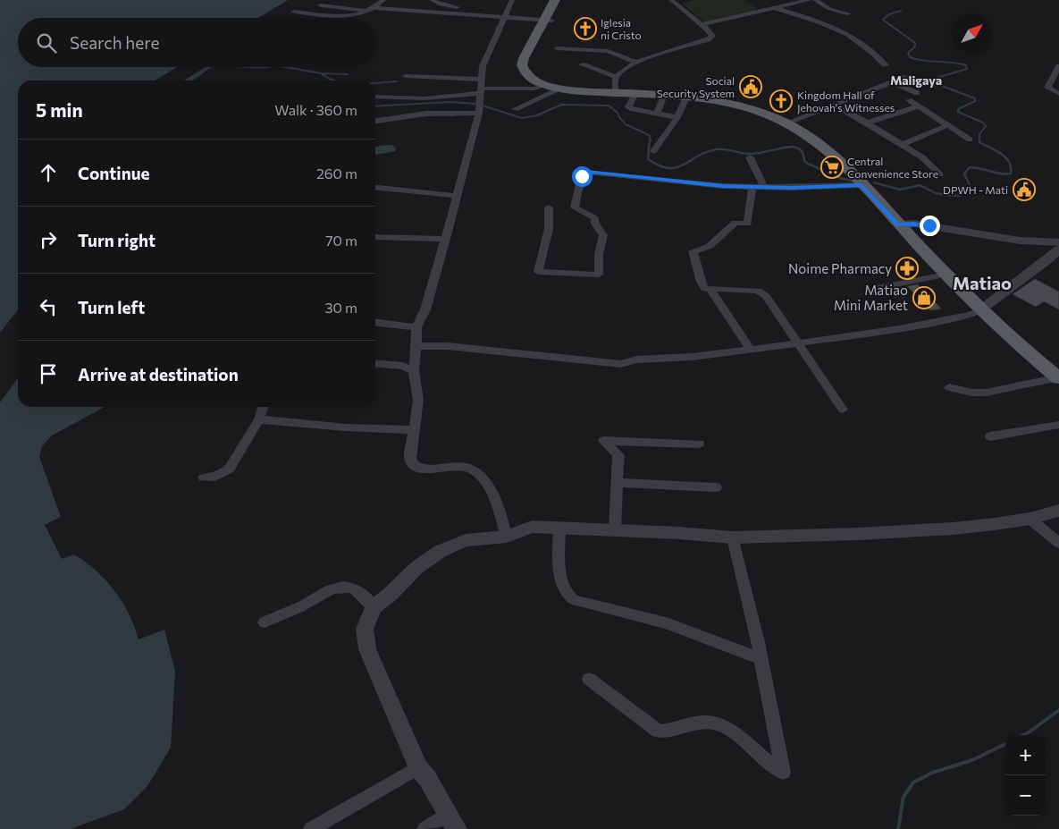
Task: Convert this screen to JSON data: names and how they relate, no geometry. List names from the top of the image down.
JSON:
{
  "districts": ["Maligaya", "Matiao"],
  "places": {
    "church": ["Iglesia ni Cristo", "Kingdom Hall of Jehovah's Witnesses"],
    "public building": ["Social Security System", "DPWH - Mati"],
    "supermarket": ["Central Convenience Store"],
    "pharmacy": ["Noime Pharmacy"],
    "shop": ["Matiao Mini Market"]
  },
  "north": "top right",
  "page": {
    "search": "Search here",
    "heading": ["5 min", "Walk · 360 m"],
    "list": [
      ["Continue", "260 m"],
      ["Turn right", "70 m"],
      ["Turn left", "30 m"],
      "Arrive at destination"
    ],
    "map_buttons": ["+", "−"]
  }
}
